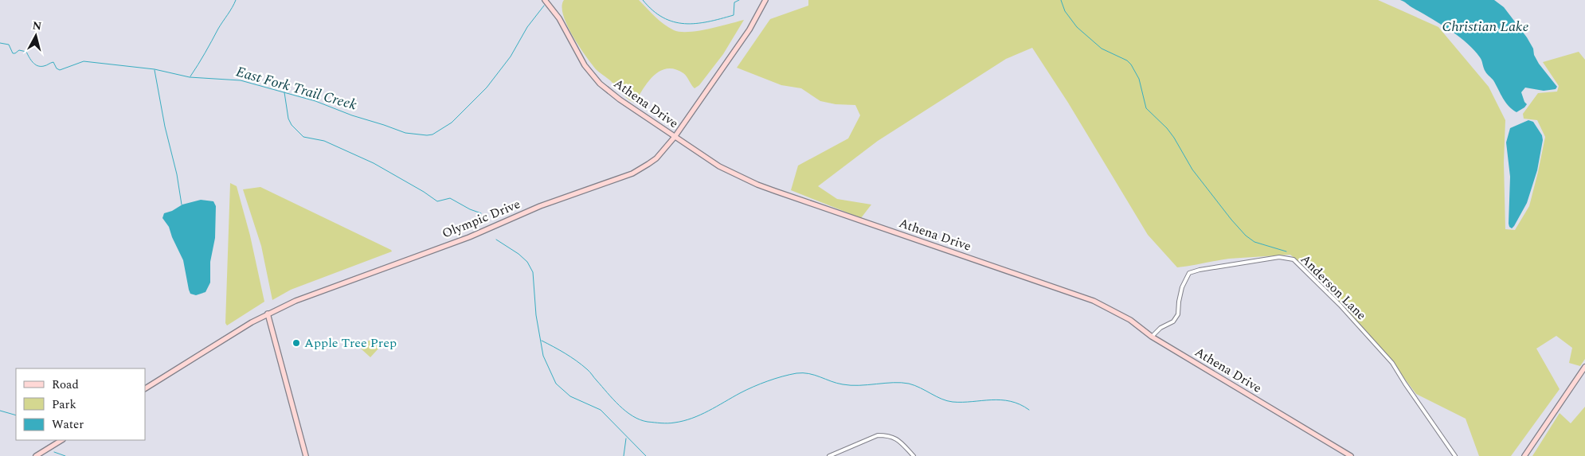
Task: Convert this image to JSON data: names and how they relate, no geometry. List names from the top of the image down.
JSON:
{
  "streets": {
    "street": ["Athena Drive", "Olympic Drive", "Anderson Lane"]
  },
  "crossings": [
    ["Athena Drive", "Olympic Drive"],
    ["Athena Drive", "Anderson Lane"]
  ],
  "water": ["Christian Lake", "East Fork Trail Creek"],
  "places": ["Apple Tree Prep"],
  "legend": ["Road", "Park", "Water"],
  "north": "top"
}
